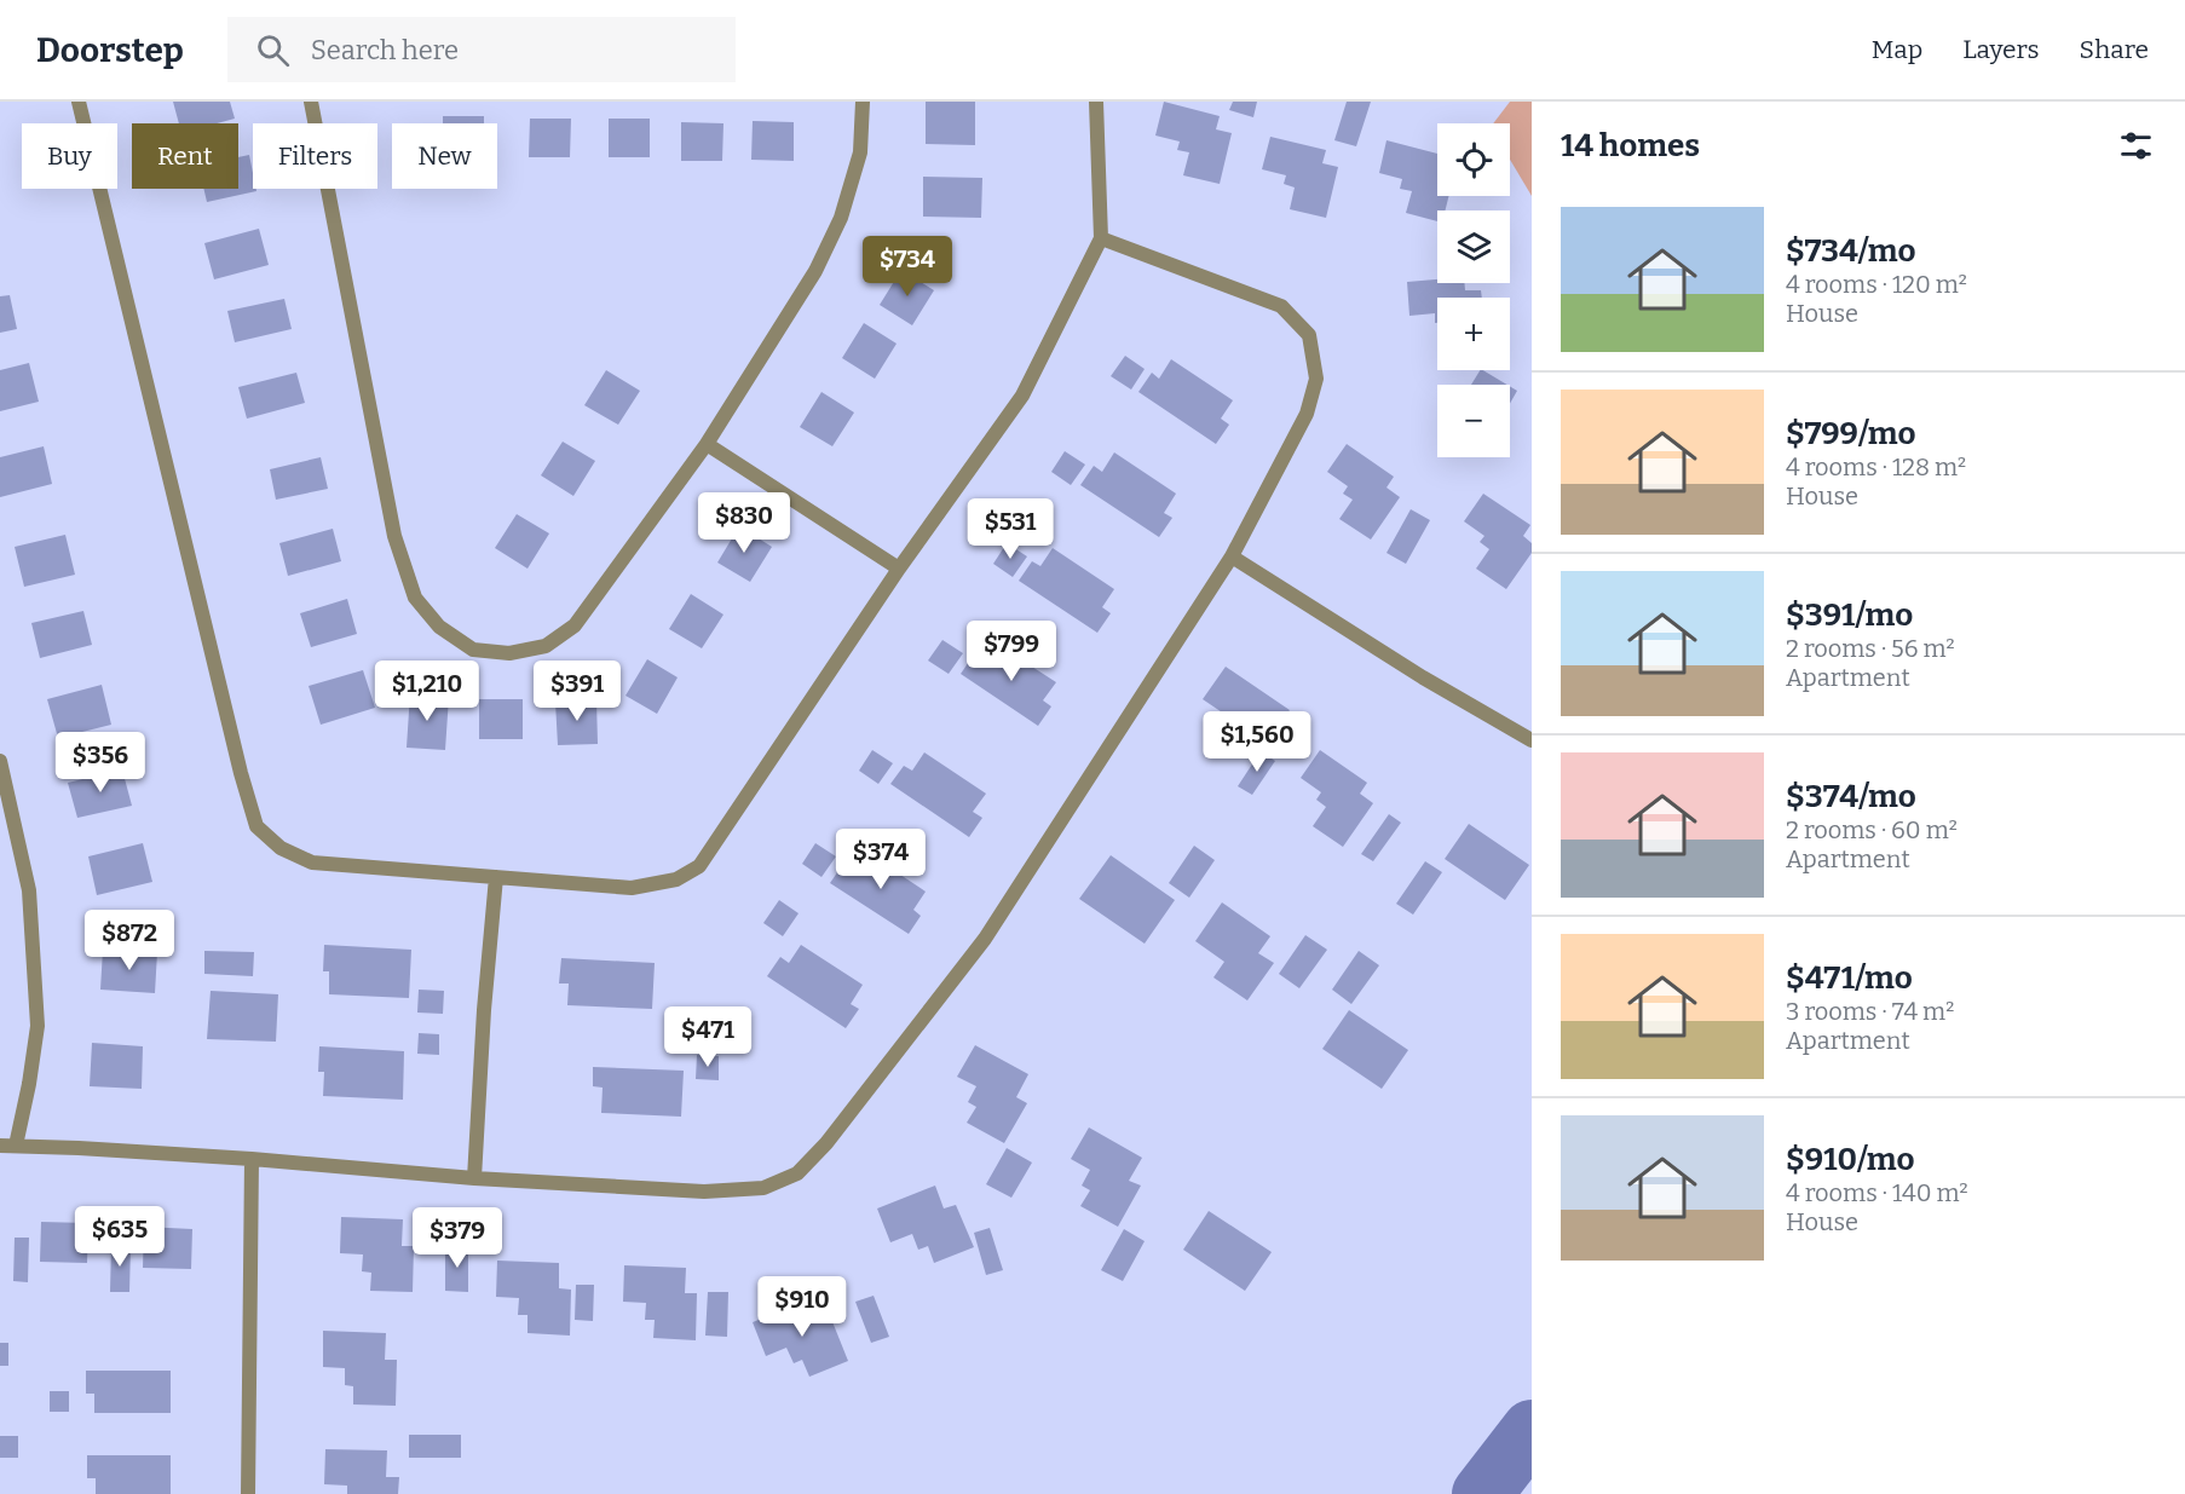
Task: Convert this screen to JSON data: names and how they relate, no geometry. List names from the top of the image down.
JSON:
{
  "page": {
    "header": "Doorstep",
    "search": "Search here",
    "nav": ["Map", "Layers", "Share"],
    "heading": "14 homes",
    "map_buttons": ["+", "−"],
    "chip": [
      "Buy",
      "Rent",
      "Filters",
      "New"
    ],
    "list": [
      {
        "name": "$734/mo",
        "note": "4 rooms · 120 m² · House"
      },
      {
        "name": "$799/mo",
        "note": "4 rooms · 128 m² · House"
      },
      {
        "name": "$391/mo",
        "note": "2 rooms · 56 m² · Apartment"
      },
      {
        "name": "$374/mo",
        "note": "2 rooms · 60 m² · Apartment"
      },
      {
        "name": "$471/mo",
        "note": "3 rooms · 74 m² · Apartment"
      },
      {
        "name": "$910/mo",
        "note": "4 rooms · 140 m² · House"
      }
    ],
    "price": [
      "$734",
      "$830",
      "$531",
      "$799",
      "$1,210",
      "$391",
      "$1,560",
      "$356",
      "$374",
      "$872",
      "$471",
      "$635",
      "$379",
      "$910"
    ]
  }
}
